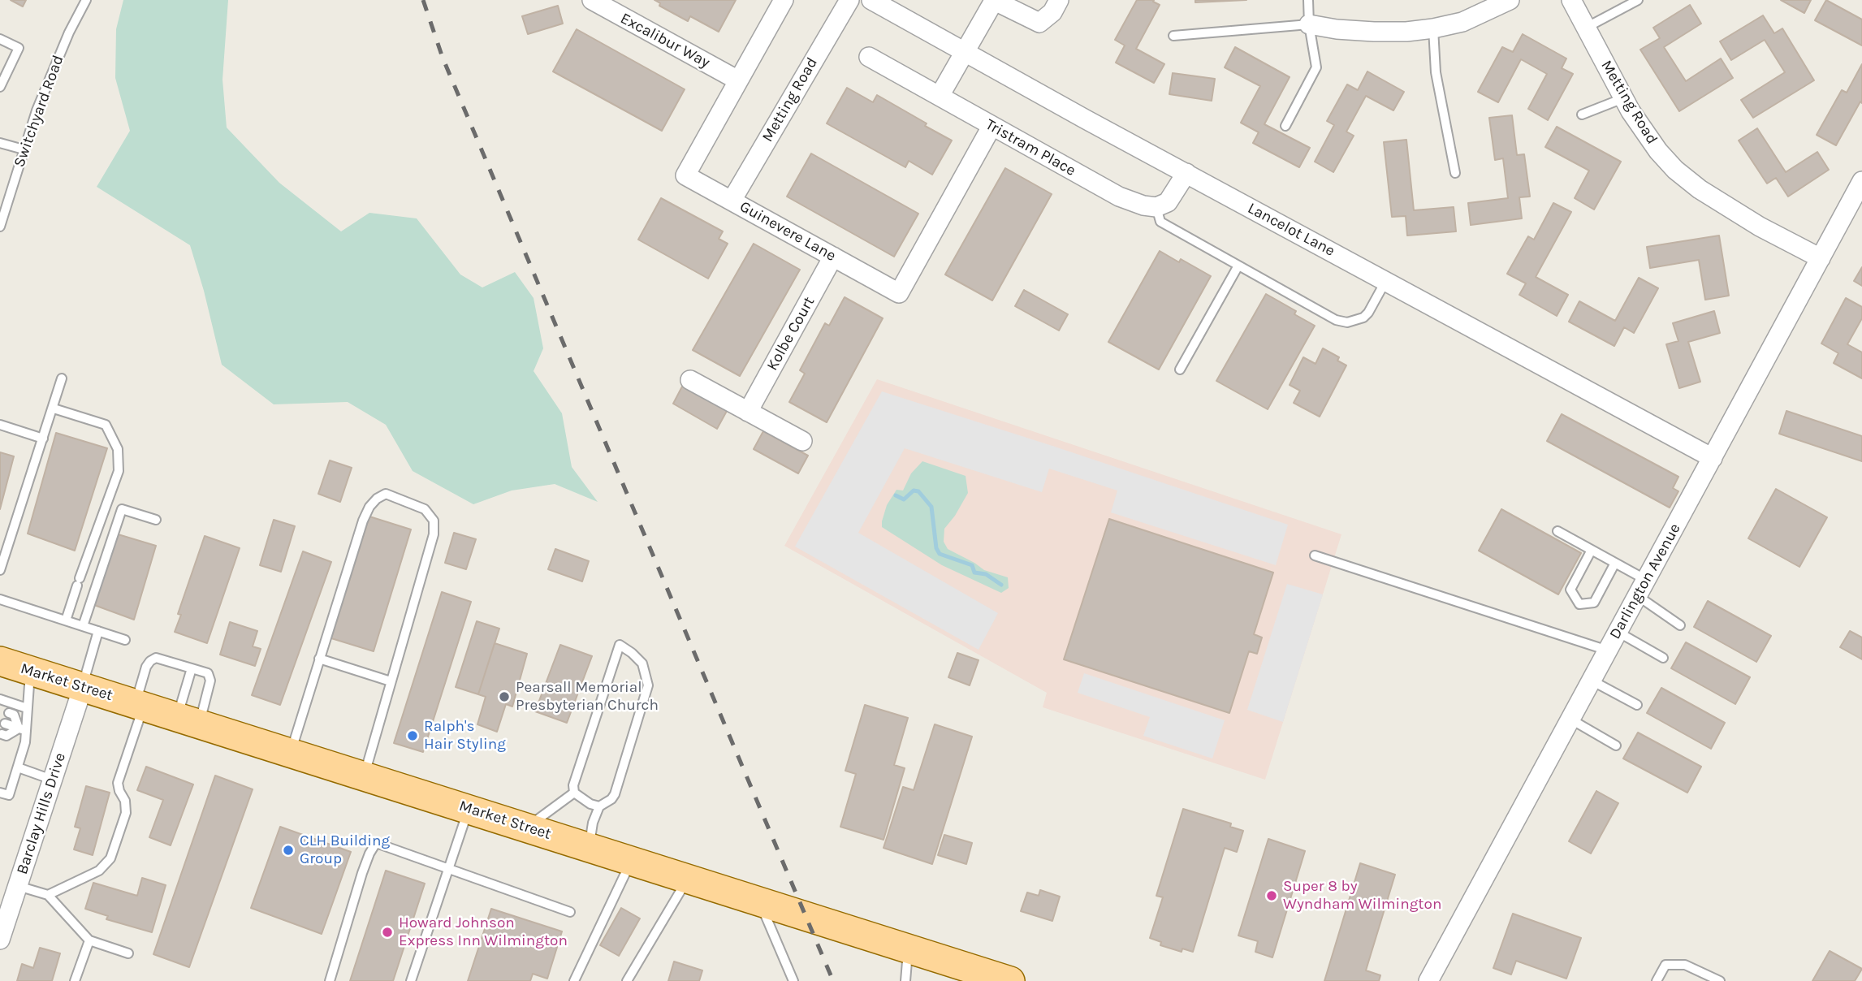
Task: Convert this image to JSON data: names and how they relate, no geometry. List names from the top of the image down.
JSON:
{
  "streets": {
    "main road": ["Market Street"],
    "street": [
      "Excalibur Way",
      "Metting Road",
      "Tristram Place",
      "Lancelot Lane",
      "Guinevere Lane",
      "Kolbe Court",
      "Darlington Avenue",
      "Barclay Hills Drive"
    ],
    "lane": ["Switchyard Road"]
  },
  "crossings": [
    ["Excalibur Way", "Guinevere Lane"],
    ["Metting Road", "Guinevere Lane"],
    ["Metting Road", "Darlington Avenue"],
    ["Tristram Place", "Guinevere Lane"],
    ["Lancelot Lane", "Darlington Avenue"],
    ["Guinevere Lane", "Kolbe Court"],
    ["Market Street", "Barclay Hills Drive"]
  ],
  "places": [
    "Pearsall Memorial Presbyterian Church",
    "Ralph's Hair Styling",
    "CLH Building Group",
    "Super 8 by Wyndham Wilmington",
    "Howard Johnson Express Inn Wilmington"
  ]
}
